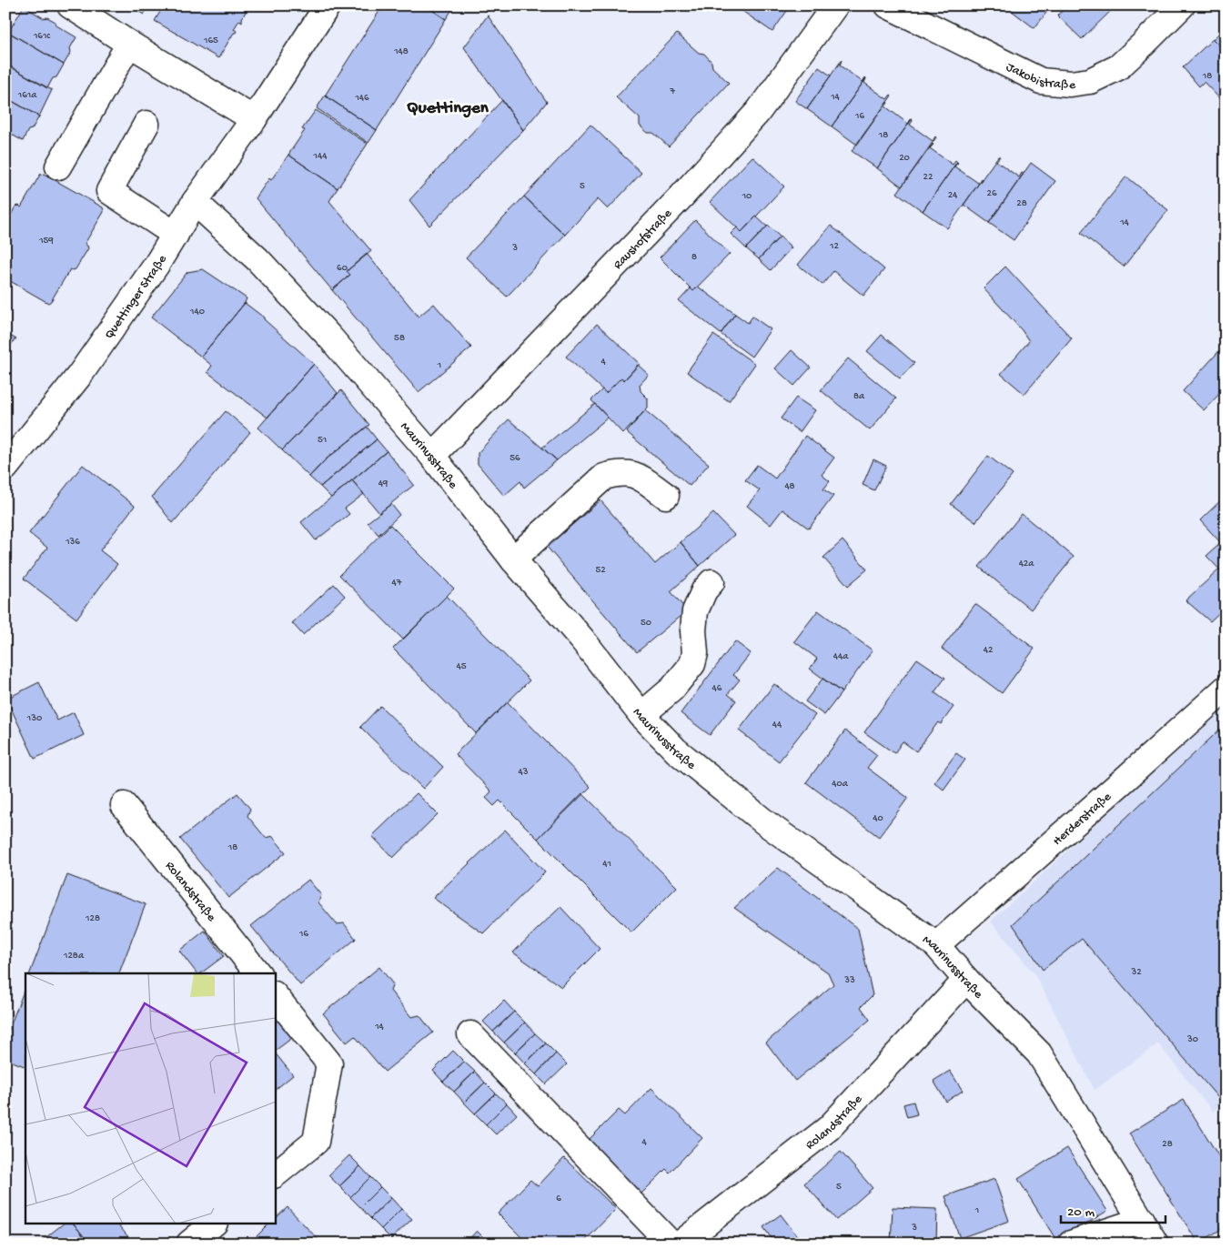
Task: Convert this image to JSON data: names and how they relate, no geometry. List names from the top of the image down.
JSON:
{
  "streets": {
    "street": [
      "Jakobistraße",
      "Raushofstraße",
      "Quettinger Straße",
      "Maurinusstraße",
      "Herderstraße",
      "Rolandstraße"
    ]
  },
  "crossings": [
    ["Raushofstraße", "Maurinusstraße"],
    ["Quettinger Straße", "Maurinusstraße"],
    ["Maurinusstraße", "Herderstraße"],
    ["Maurinusstraße", "Rolandstraße"]
  ],
  "districts": ["Quettingen"],
  "house_numbers": [
    "161c",
    "165",
    "148",
    "18",
    "7",
    "161a",
    "14",
    "146",
    "16",
    "18",
    "144",
    "20",
    "22",
    "5",
    "26",
    "24",
    "10",
    "28",
    "14",
    "159",
    "12",
    "3",
    "8",
    "60",
    "140",
    "58",
    "4",
    "1",
    "8a",
    "51",
    "56",
    "49",
    "48",
    "136",
    "42a",
    "52",
    "47",
    "50",
    "42",
    "44a",
    "45",
    "46",
    "130",
    "44",
    "43",
    "40a",
    "40",
    "18",
    "41",
    "128",
    "16",
    "128a",
    "32",
    "33",
    "14",
    "30",
    "4",
    "28",
    "5",
    "6",
    "1",
    "3"
  ],
  "scale_bar": "20 m"
}
